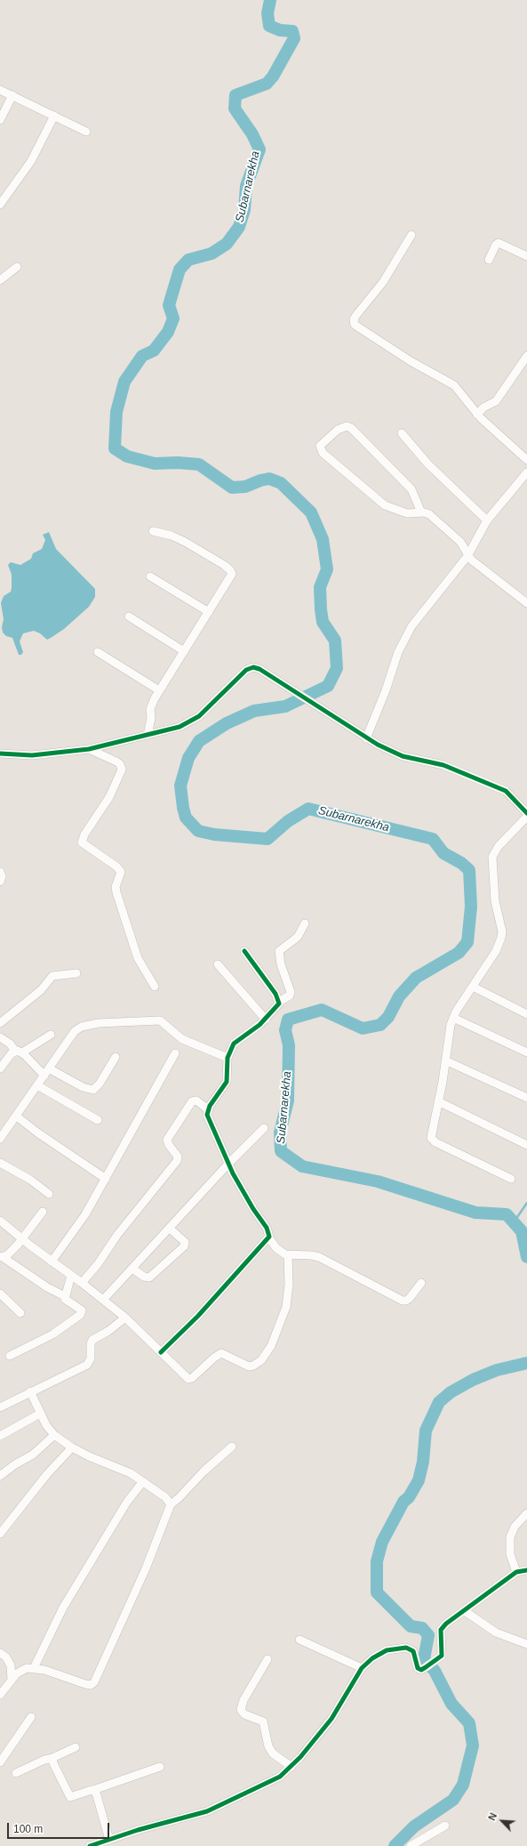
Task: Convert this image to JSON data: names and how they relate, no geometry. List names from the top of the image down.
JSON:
{
  "water": ["Subarnarekha"],
  "scale_bar": "100 m",
  "north": "top left"
}
